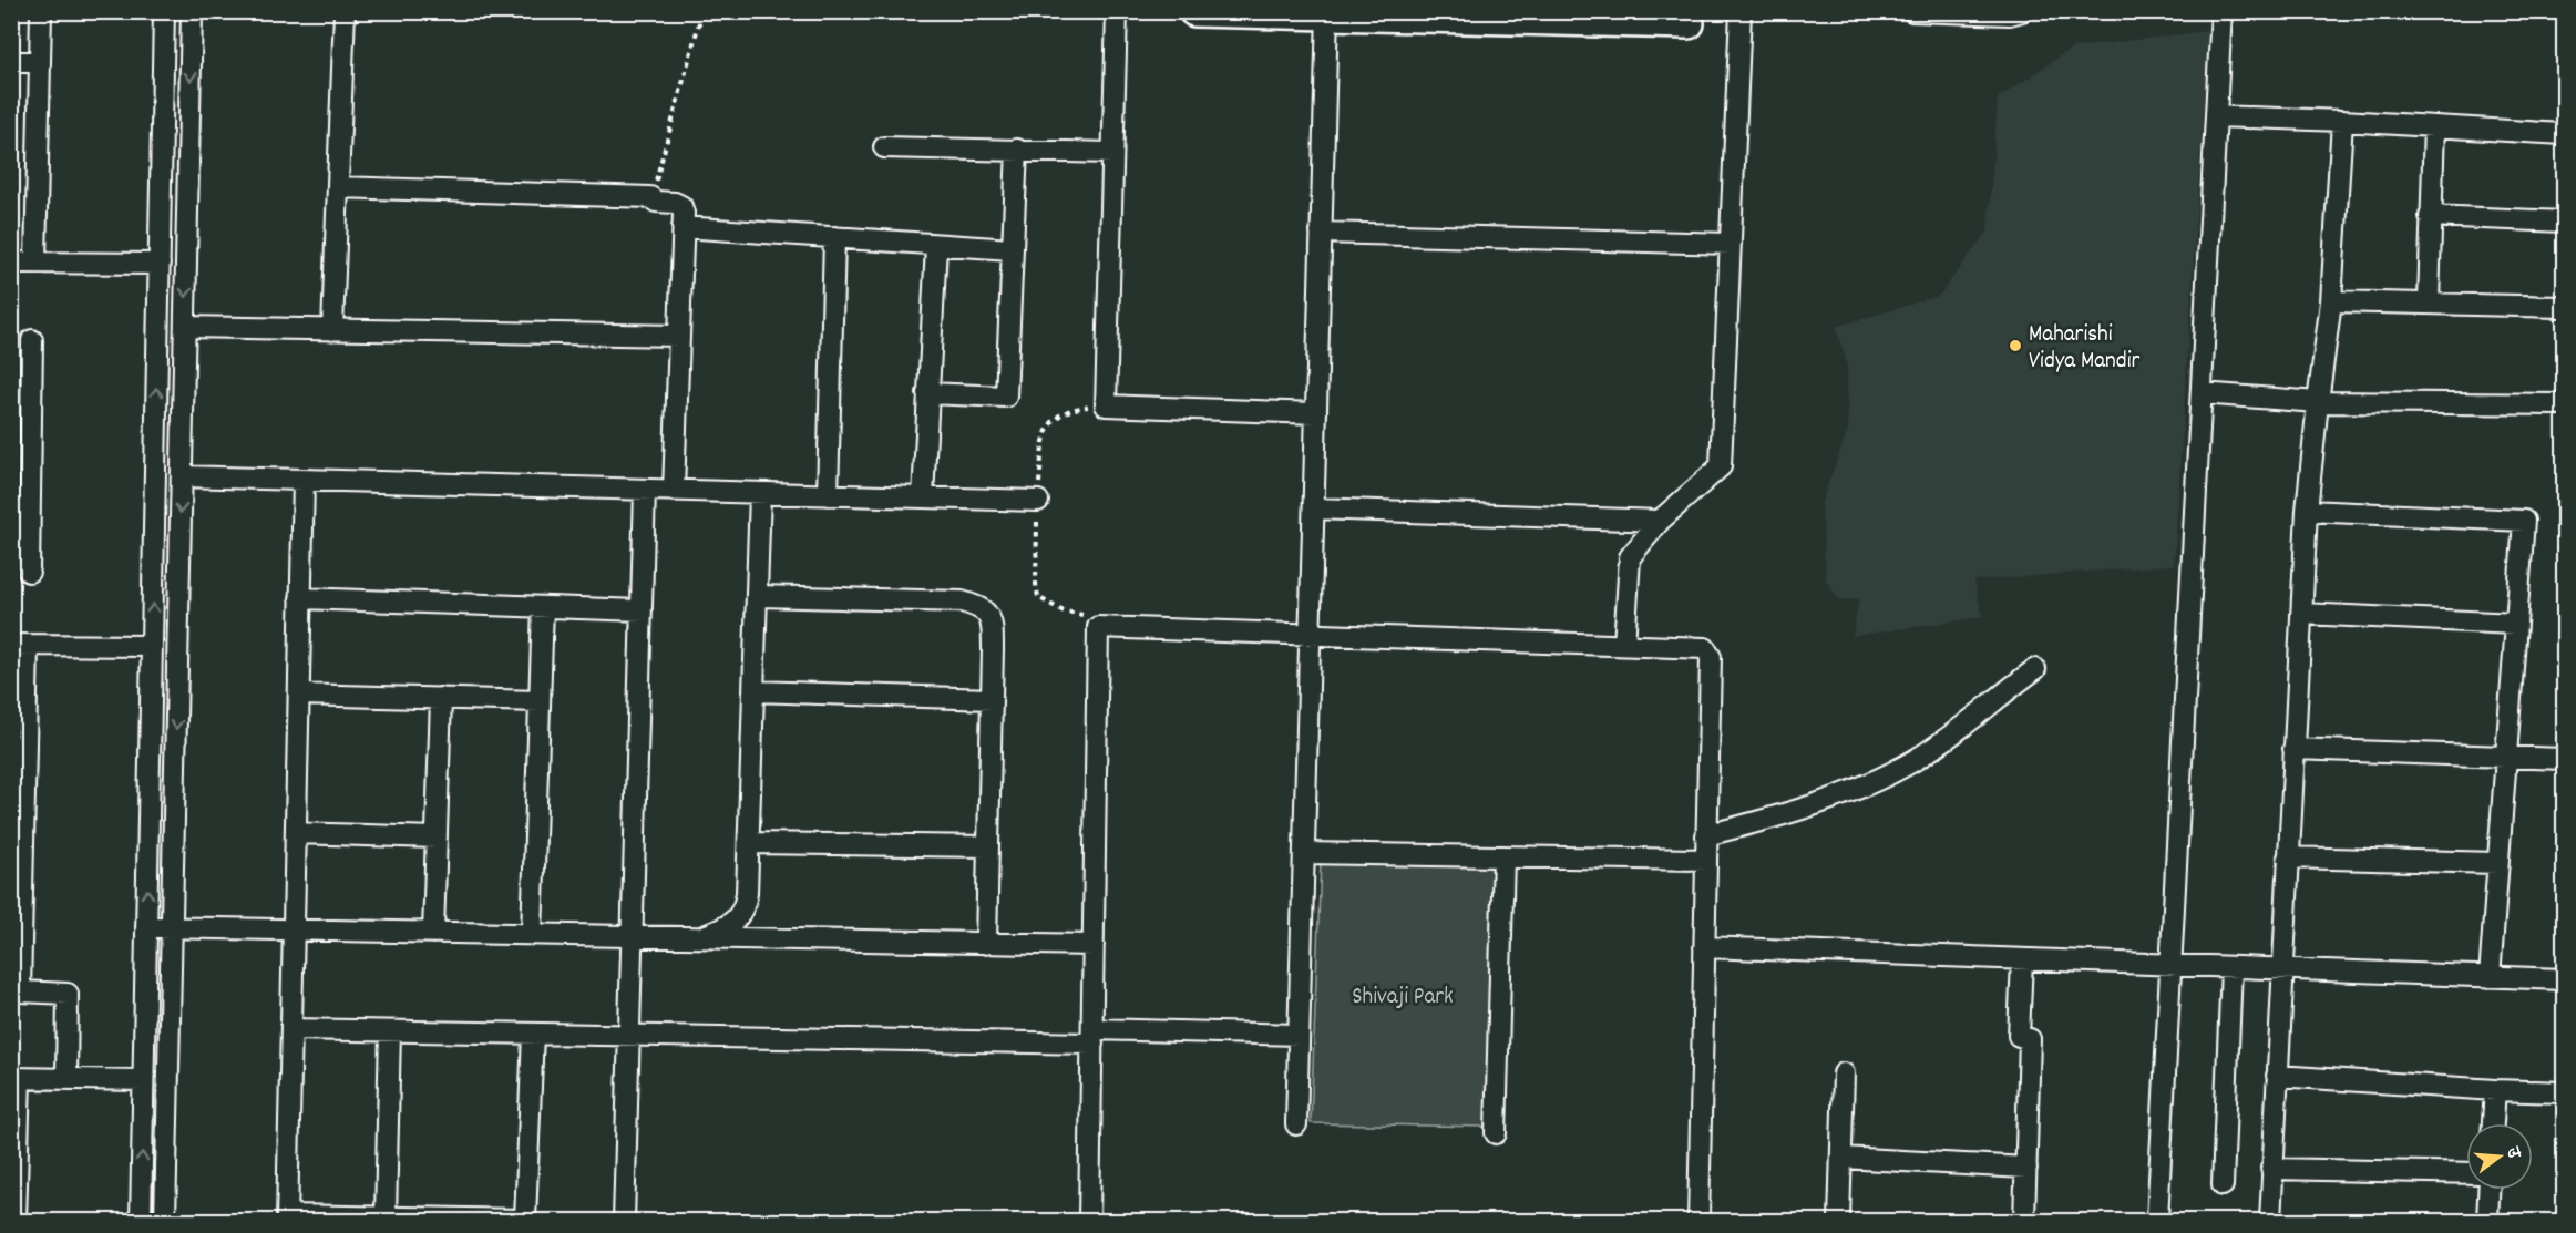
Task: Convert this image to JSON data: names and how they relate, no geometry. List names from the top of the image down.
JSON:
{
  "parks": ["Shivaji Park"],
  "places": ["Maharishi Vidya Mandir"],
  "north": "right"
}
